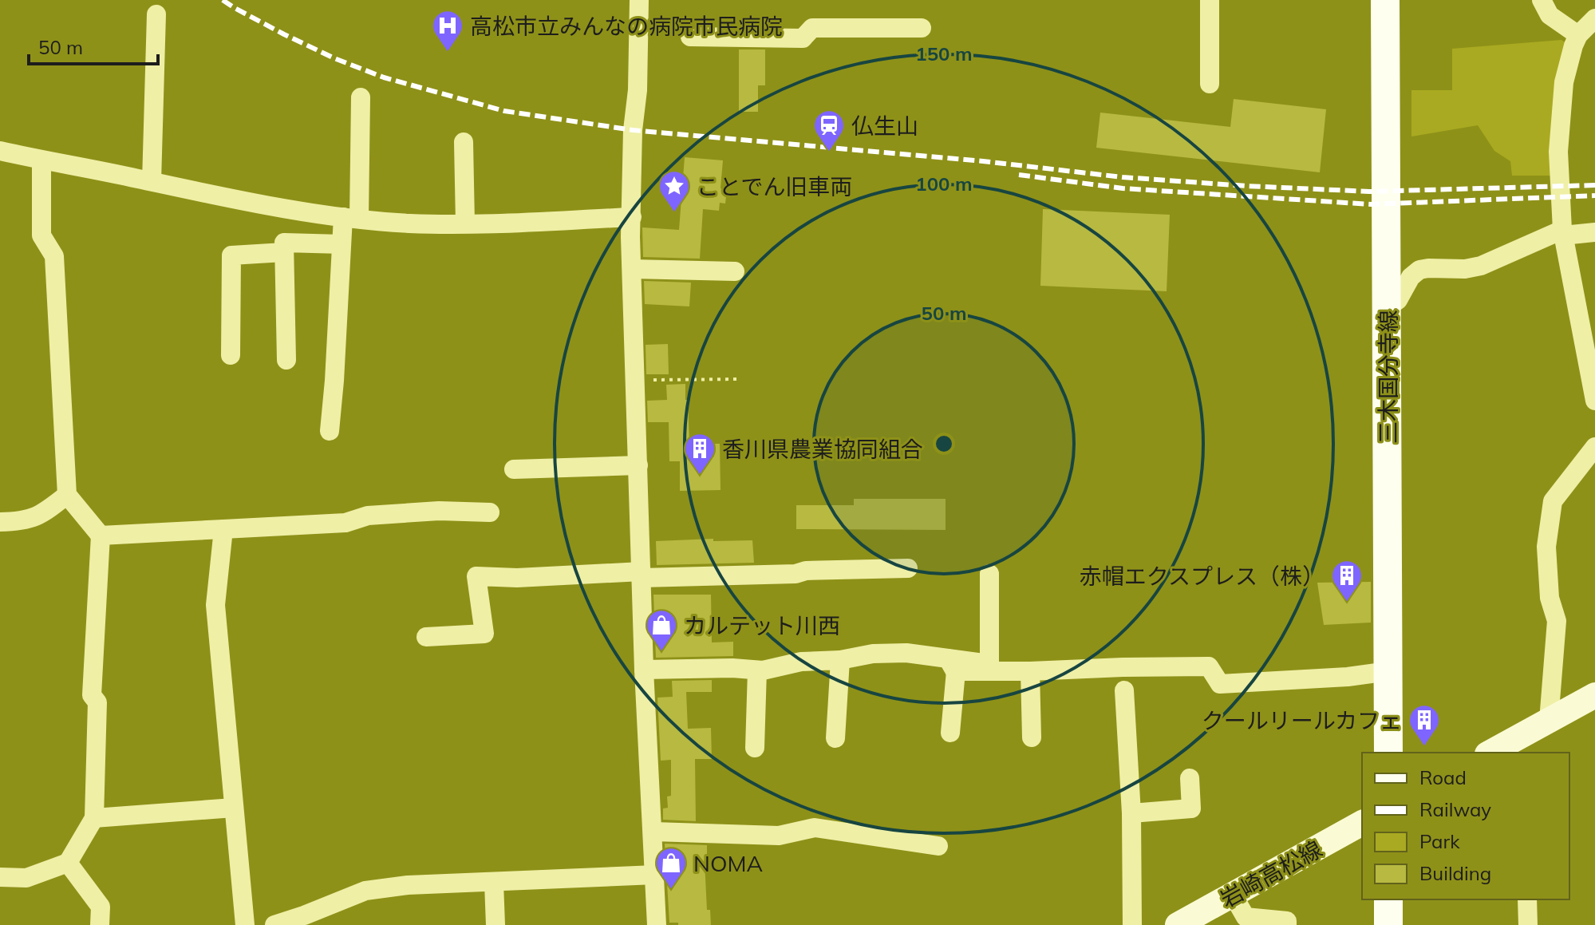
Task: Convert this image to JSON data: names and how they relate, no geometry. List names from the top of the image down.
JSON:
{
  "streets": {
    "main road": ["三木国分寺線", "岩崎高松線"]
  },
  "places": {
    "hospital": ["高松市立みんなの病院市民病院"],
    "station": ["仏生山"],
    "place": ["ことでん旧車両"],
    "building": ["香川県農業協同組合", "赤帽エクスプレス（株）", "クールリールカフェ"],
    "shop": ["カルテット川西", "NOMA"]
  },
  "legend": [
    "Road",
    "Railway",
    "Park",
    "Building"
  ],
  "scale_bar": "50 m",
  "rings": ["150 m", "100 m", "50 m"]
}
